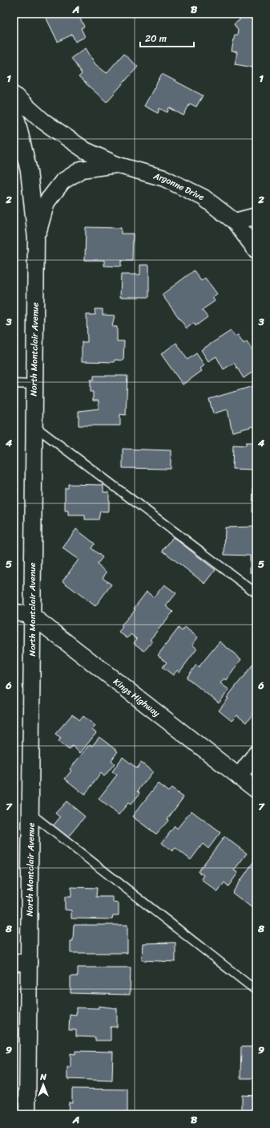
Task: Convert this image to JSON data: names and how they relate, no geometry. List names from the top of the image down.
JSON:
{
  "streets": {
    "street": ["Argonne Drive", "North Montclair Avenue", "Kings Highway"]
  },
  "crossings": [
    ["Argonne Drive", "North Montclair Avenue"],
    ["North Montclair Avenue", "Kings Highway"]
  ],
  "scale_bar": "20 m",
  "north": "top",
  "grid": {
    "columns": ["A", "B"],
    "rows": [
      "1",
      "2",
      "3",
      "4",
      "5",
      "6",
      "7",
      "8",
      "9"
    ]
  }
}
